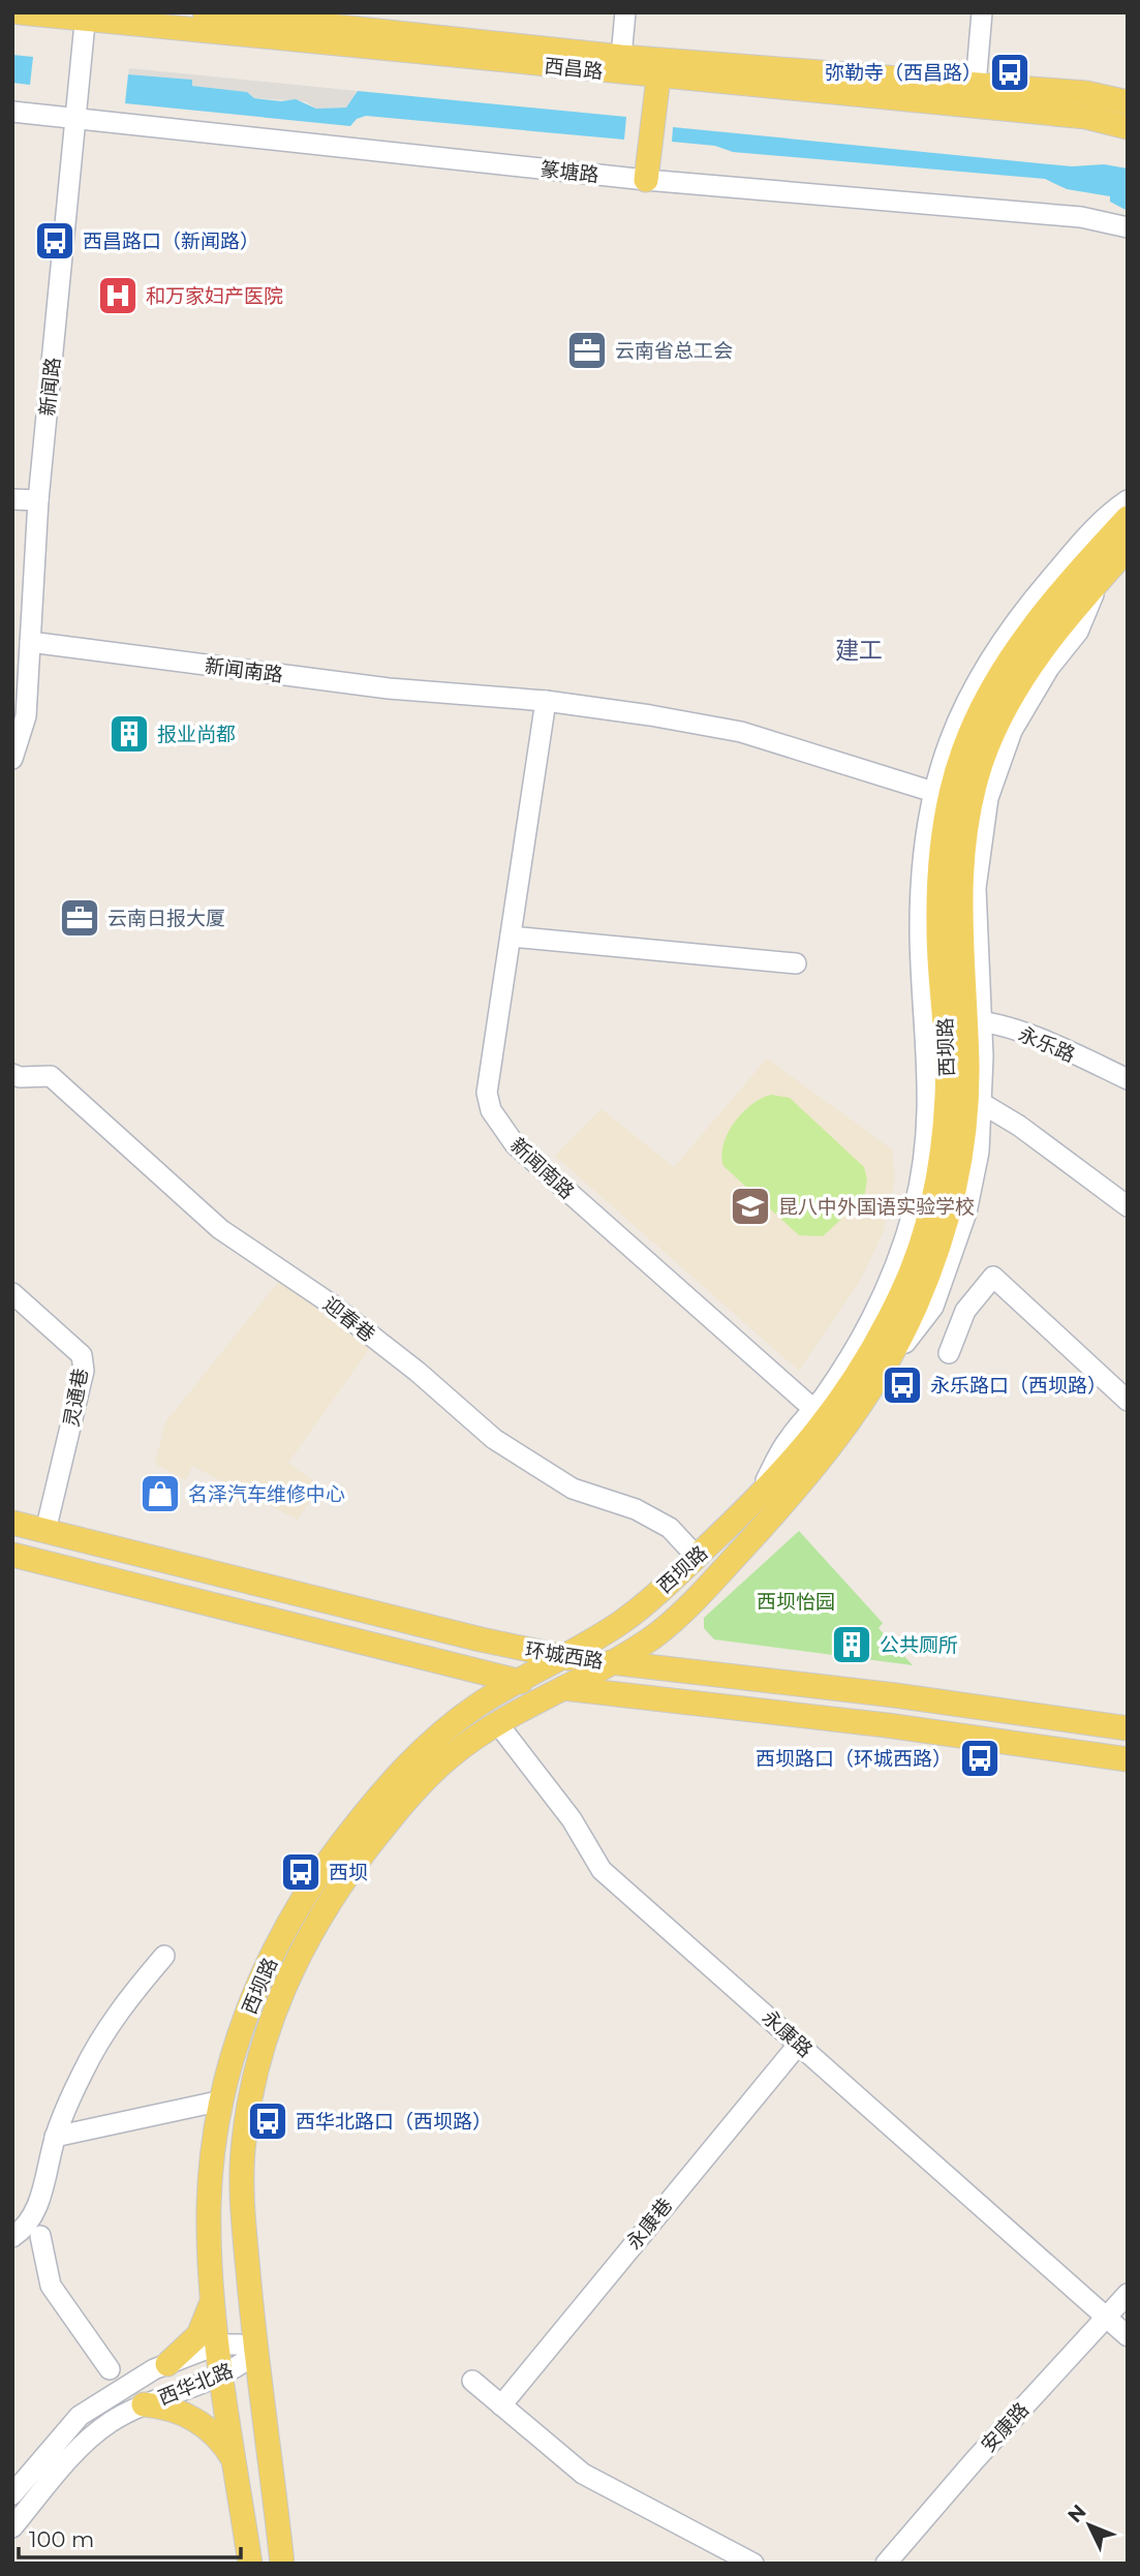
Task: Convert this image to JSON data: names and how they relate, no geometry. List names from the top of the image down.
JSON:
{
  "streets": {
    "main road": ["西昌路", "西坝路", "环城西路"],
    "street": [
      "篆塘路",
      "新闻路",
      "新闻南路",
      "永乐路",
      "迎春巷",
      "灵通巷",
      "永康路",
      "永康巷",
      "西华北路",
      "安康路"
    ]
  },
  "crossings": [
    ["西昌路", "新闻路"],
    ["篆塘路", "新闻路"],
    ["新闻路", "新闻南路"],
    ["永乐路", "西坝路"],
    ["西坝路", "迎春巷"],
    ["西坝路", "环城西路"],
    ["西坝路", "永康路"],
    ["西坝路", "西华北路"],
    ["灵通巷", "环城西路"],
    ["永康路", "永康巷"],
    ["永康路", "安康路"]
  ],
  "districts": ["建工"],
  "parks": ["西坝怡园"],
  "places": {
    "bus stop": [
      "弥勒寺（西昌路）",
      "西昌路口（新闻路）",
      "永乐路口（西坝路）",
      "西坝路口（环城西路）",
      "西坝",
      "西华北路口（西坝路）"
    ],
    "hospital": ["和万家妇产医院"],
    "office": ["云南省总工会", "云南日报大厦"],
    "building": ["报业尚都", "公共厕所"],
    "school or university": ["昆八中外国语实验学校"],
    "shop": ["名泽汽车维修中心"]
  },
  "scale_bar": "100 m",
  "north": "top left"
}
